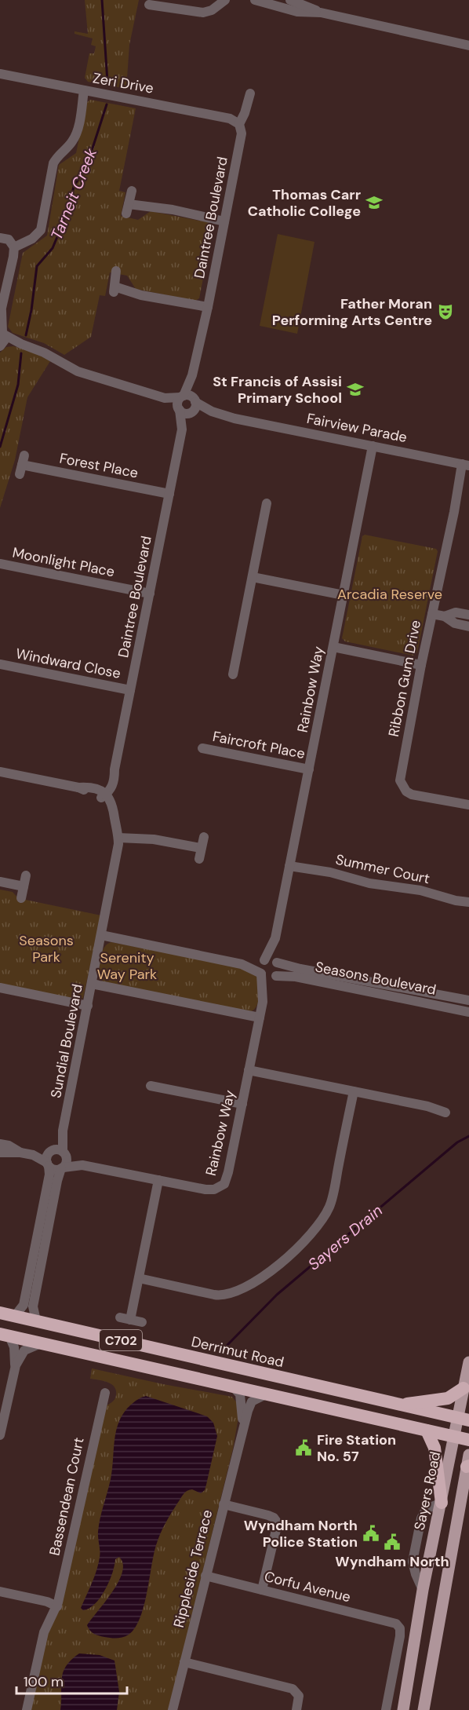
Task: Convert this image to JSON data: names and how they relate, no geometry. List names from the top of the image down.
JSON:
{
  "streets": {
    "highway": ["C702", "Derrimut Road"],
    "main road": ["Sayers Road"],
    "street": [
      "Zeri Drive",
      "Daintree Boulevard",
      "Fairview Parade",
      "Forest Place",
      "Moonlight Place",
      "Windward Close",
      "Ribbon Gum Drive",
      "Rainbow Way",
      "Faircroft Place",
      "Summer Court",
      "Seasons Boulevard",
      "Sundial Boulevard",
      "Bassendean Court",
      "Rippleside Terrace",
      "Corfu Avenue"
    ]
  },
  "crossings": [
    ["Zeri Drive", "Daintree Boulevard"],
    ["Daintree Boulevard", "Fairview Parade"],
    ["Daintree Boulevard", "Forest Place"],
    ["Daintree Boulevard", "Moonlight Place"],
    ["Daintree Boulevard", "Windward Close"],
    ["Daintree Boulevard", "Sundial Boulevard"],
    ["Fairview Parade", "Ribbon Gum Drive"],
    ["Fairview Parade", "Rainbow Way"],
    ["Rainbow Way", "Faircroft Place"],
    ["Rainbow Way", "Summer Court"],
    ["Rainbow Way", "Seasons Boulevard"],
    ["Rainbow Way", "Sundial Boulevard"],
    ["Sundial Boulevard", "Derrimut Road"],
    ["C702", "Sayers Road"],
    ["C702", "Rippleside Terrace"],
    ["Derrimut Road", "Sayers Road"],
    ["Rippleside Terrace", "Corfu Avenue"]
  ],
  "water": ["Tarneit Creek", "Sayers Drain"],
  "parks": ["Arcadia Reserve", "Seasons Park", "Serenity Way Park"],
  "places": {
    "school or university": ["Thomas Carr Catholic College", "St Francis of Assisi Primary School"],
    "theatre": ["Father Moran Performing Arts Centre"],
    "public building": ["Fire Station No. 57", "Wyndham North Police Station", "Wyndham North"]
  },
  "scale_bar": "100 m"
}
